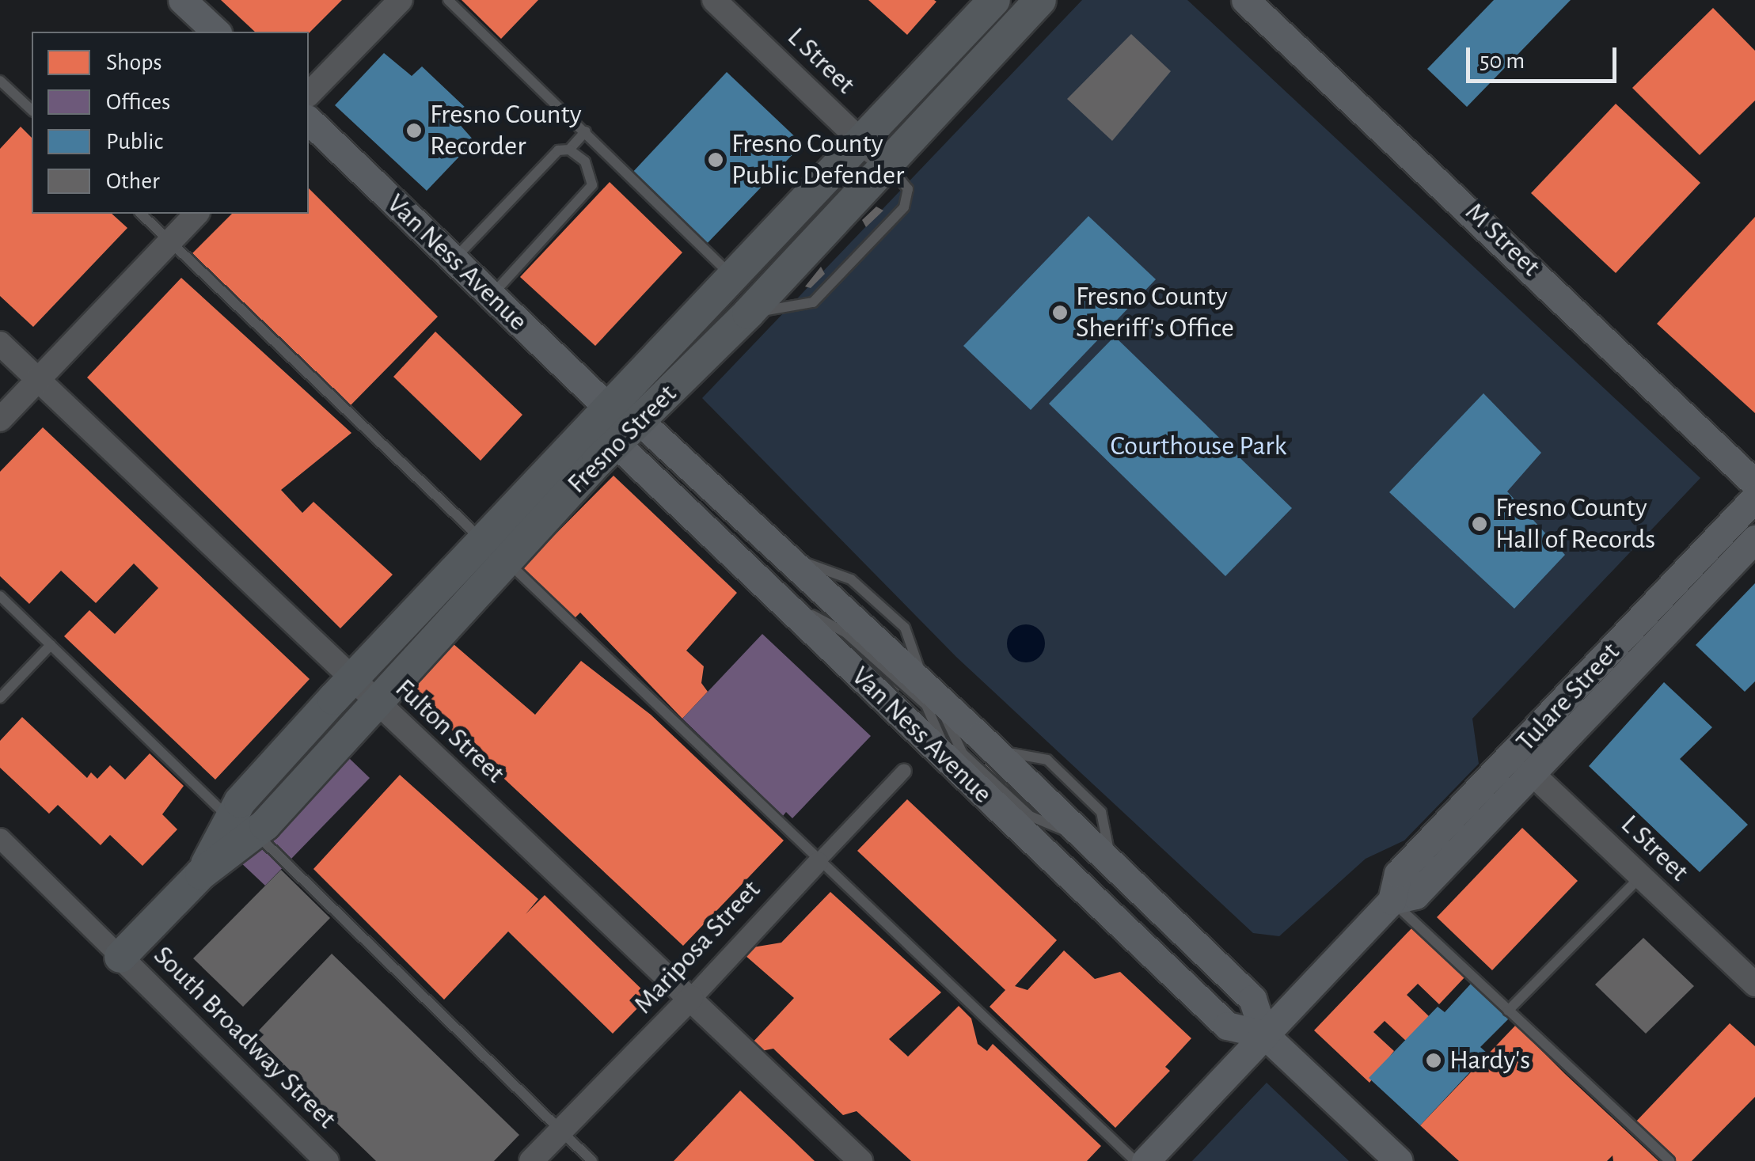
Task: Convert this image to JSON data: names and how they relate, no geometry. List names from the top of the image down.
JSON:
{
  "streets": {
    "main road": [
      "M Street",
      "Van Ness Avenue",
      "Fresno Street",
      "Tulare Street"
    ],
    "street": [
      "L Street",
      "Fulton Street",
      "Mariposa Street",
      "South Broadway Street"
    ]
  },
  "crossings": [
    ["L Street", "Fresno Street"],
    ["L Street", "Tulare Street"],
    ["Van Ness Avenue", "Fresno Street"],
    ["Van Ness Avenue", "Tulare Street"],
    ["Fresno Street", "Fulton Street"],
    ["Fresno Street", "South Broadway Street"],
    ["Fulton Street", "Mariposa Street"]
  ],
  "parks": ["Courthouse Park"],
  "places": [
    "Fresno County Recorder",
    "Fresno County Public Defender",
    "Fresno County Sheriff's Office",
    "Fresno County Hall of Records",
    "Hardy's"
  ],
  "legend": [
    "Shops",
    "Offices",
    "Public",
    "Other"
  ],
  "scale_bar": "50 m"
}
